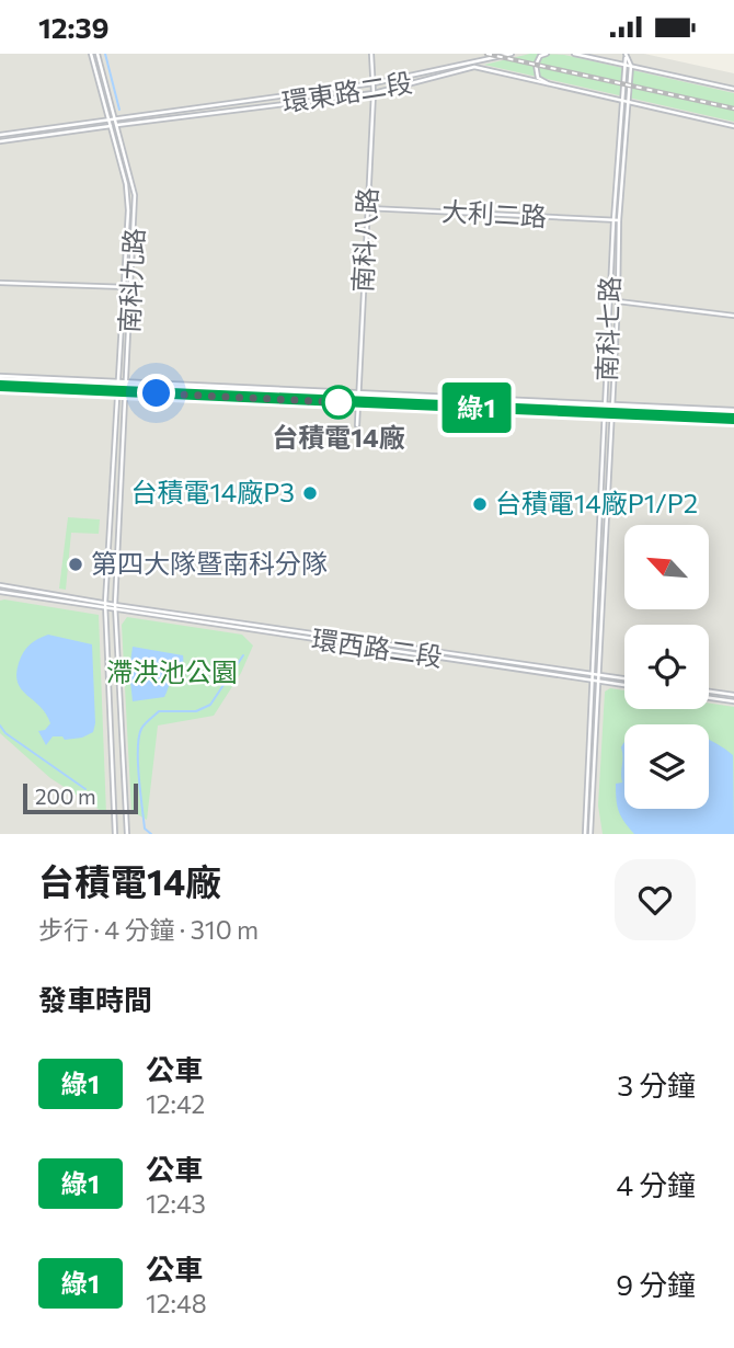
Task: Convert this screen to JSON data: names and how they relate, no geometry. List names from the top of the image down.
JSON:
{
  "streets": {
    "street": [
      "環東路二段",
      "大利二路",
      "南科八路",
      "南科九路",
      "南科七路",
      "環西路二段"
    ]
  },
  "crossings": [
    ["環東路二段", "南科八路"],
    ["環東路二段", "南科九路"],
    ["環東路二段", "南科七路"],
    ["大利二路", "南科八路"],
    ["大利二路", "南科七路"],
    ["南科九路", "環西路二段"],
    ["南科七路", "環西路二段"]
  ],
  "parks": ["滯洪池公園"],
  "places": [
    "台積電14廠",
    "台積電14廠P3",
    "台積電14廠P1/P2",
    "第四大隊暨南科分隊"
  ],
  "lines": ["bus line 綠1"],
  "scale_bar": "200 m",
  "north": "top left",
  "page": {
    "status": "12:39",
    "on_map": "綠1",
    "scale": "200 m",
    "heading": [
      ["台積電14廠", "步行 · 4 分鐘 · 310 m"],
      "發車時間"
    ],
    "list": [
      {
        "mark": "綠1",
        "name": "公車",
        "note": "12:42",
        "value": "3 分鐘"
      },
      {
        "mark": "綠1",
        "name": "公車",
        "note": "12:43",
        "value": "4 分鐘"
      },
      {
        "mark": "綠1",
        "name": "公車",
        "note": "12:48",
        "value": "9 分鐘"
      }
    ]
  }
}
